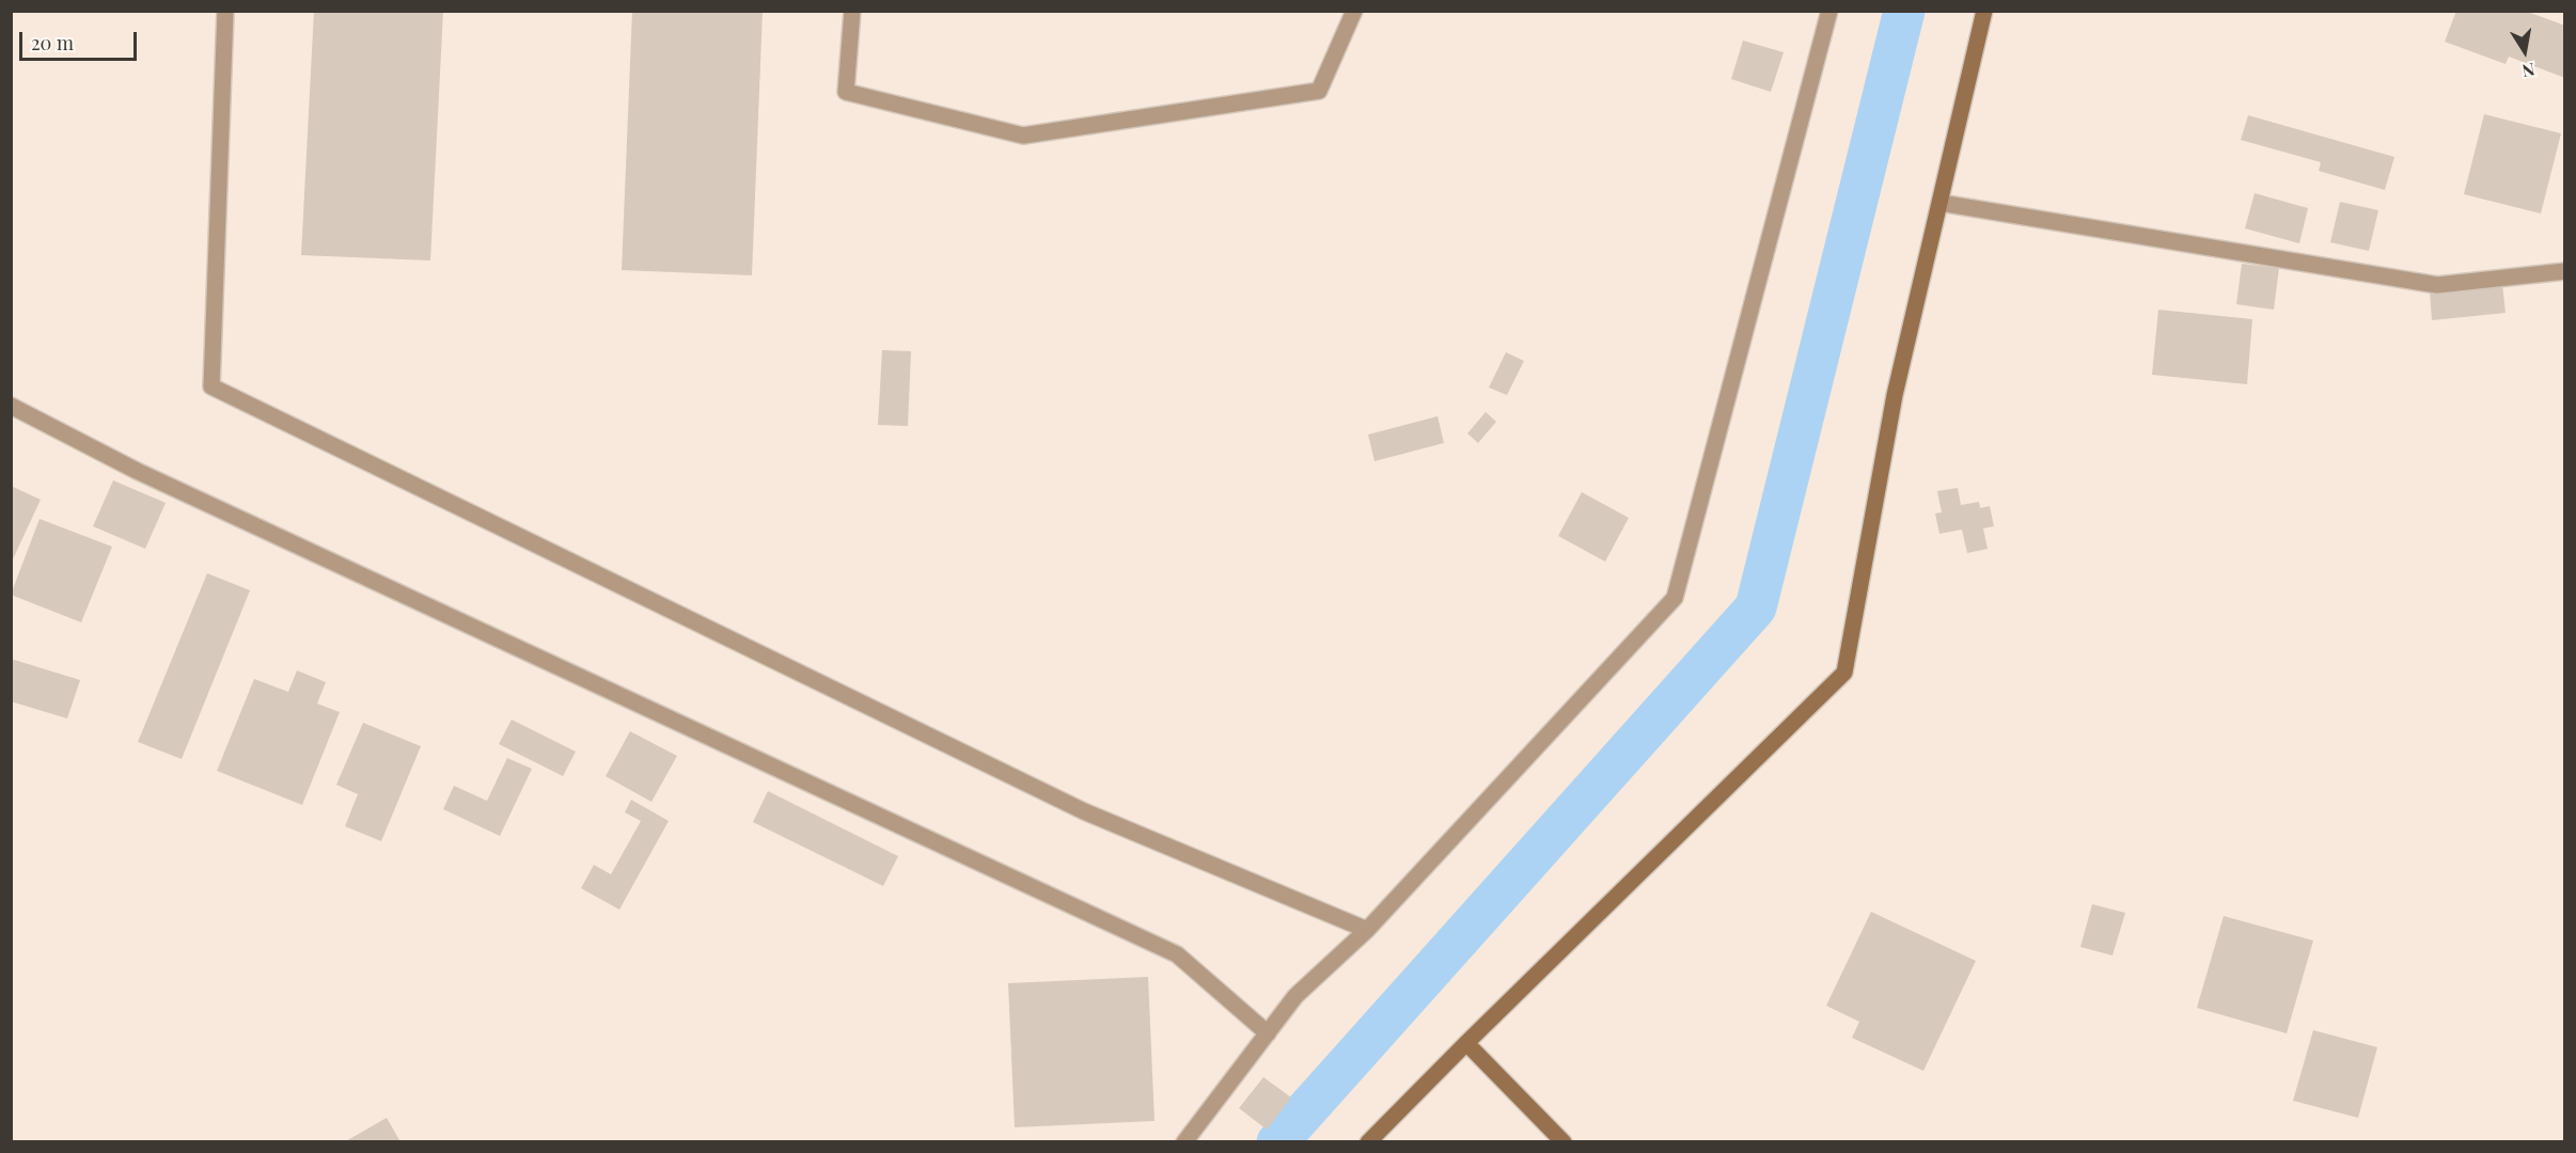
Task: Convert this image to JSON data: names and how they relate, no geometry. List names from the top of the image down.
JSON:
{
  "scale_bar": "20 m",
  "north": "bottom"
}
